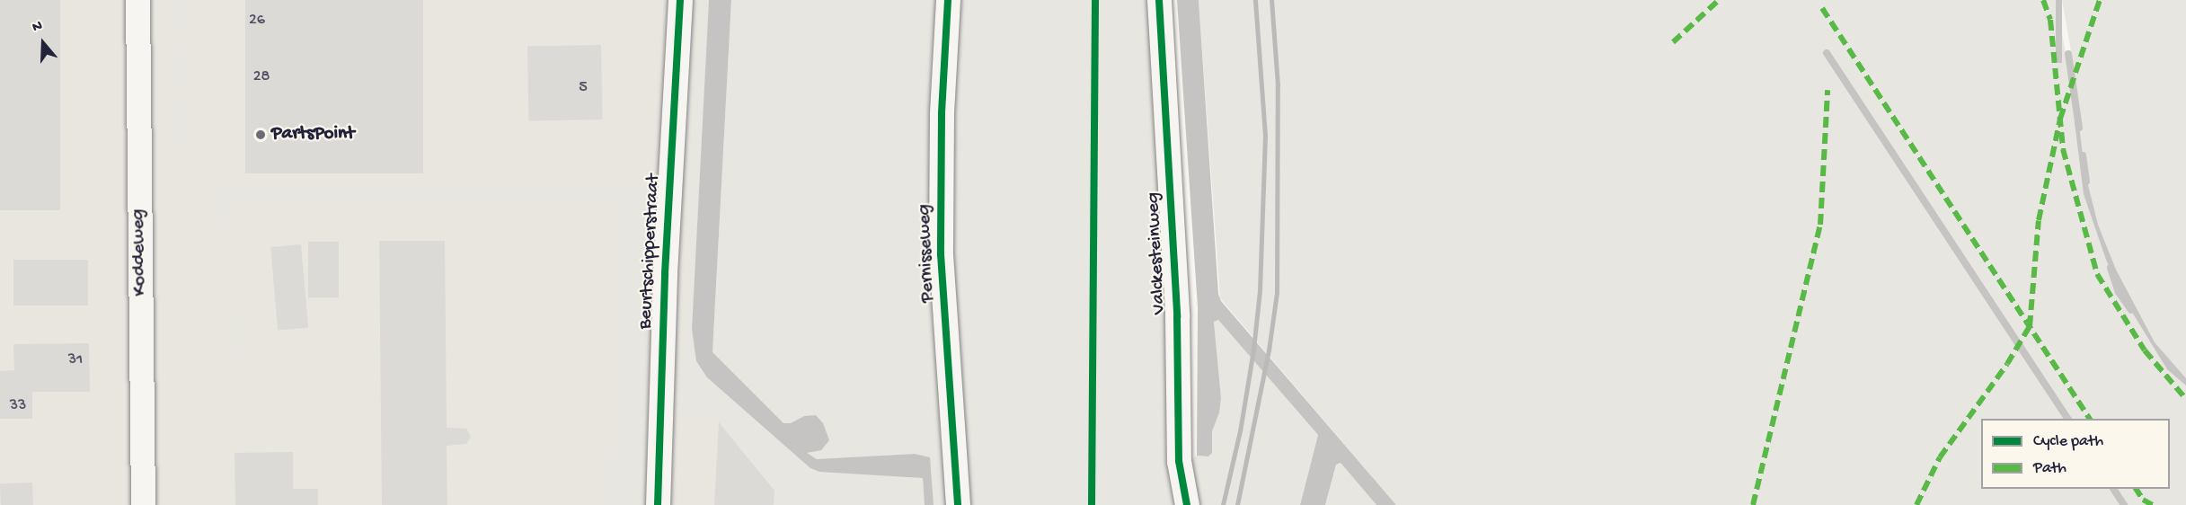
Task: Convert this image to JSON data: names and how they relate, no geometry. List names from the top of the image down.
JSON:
{
  "streets": {
    "street": [
      "Beurtschipperstraat",
      "Koddeweg",
      "Pernisseweg",
      "Valckesteinweg"
    ]
  },
  "places": ["PartsPoint"],
  "house_numbers": [
    "26",
    "28",
    "5",
    "31",
    "33"
  ],
  "legend": ["Cycle path", "Path"],
  "north": "top"
}
